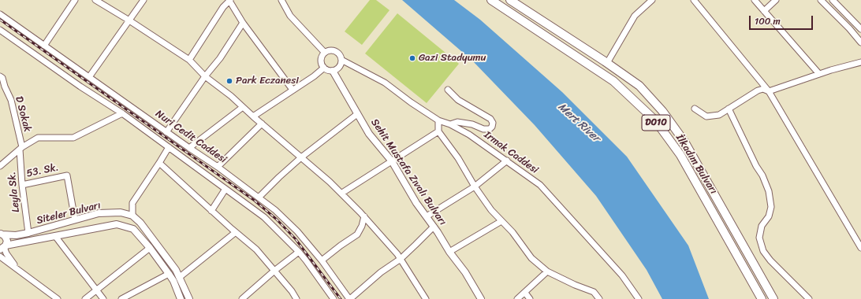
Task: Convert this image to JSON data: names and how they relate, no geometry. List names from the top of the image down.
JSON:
{
  "streets": {
    "highway": ["D010", "İlkadım Bulvarı"],
    "main road": ["Sehit Mustafa Zıvalı Bulvarı", "Siteler Bulvarı"],
    "street": [
      "D Sokak",
      "Nuri Cedit Caddesi",
      "Irmak Caddesi",
      "53. Sk.",
      "Leyla Sk."
    ]
  },
  "crossings": [
    ["D Sokak", "Leyla Sk."],
    ["Irmak Caddesi", "Sehit Mustafa Zıvalı Bulvarı"],
    ["53. Sk.", "Leyla Sk."],
    ["53. Sk.", "Siteler Bulvarı"],
    ["Leyla Sk.", "Siteler Bulvarı"]
  ],
  "water": ["Mert River"],
  "places": ["Gazi Stadyumu", "Park Eczanesi"],
  "scale_bar": "100 m"
}
